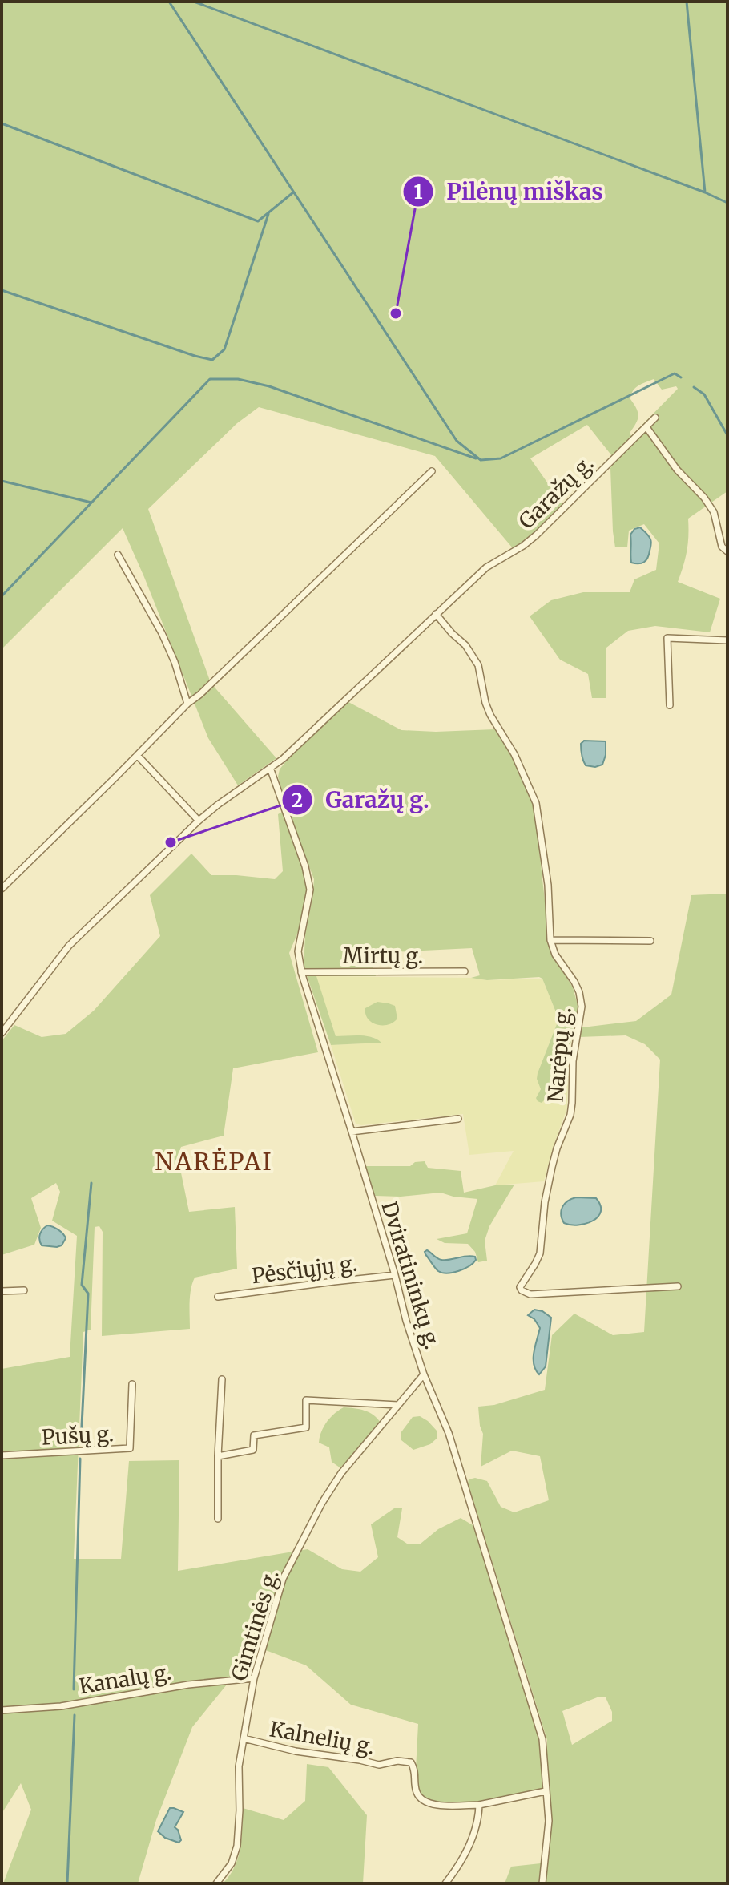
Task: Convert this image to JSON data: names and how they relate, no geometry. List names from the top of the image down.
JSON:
{
  "streets": {
    "street": [
      "Garažų g.",
      "Mirtų g.",
      "Narėpų g.",
      "Pėsčiųjų g.",
      "Dviratininkų g.",
      "Pušų g.",
      "Gimtinės g.",
      "Kanalų g.",
      "Kalnelių g."
    ]
  },
  "crossings": [
    ["Garažų g.", "Narėpų g."],
    ["Garažų g.", "Dviratininkų g."],
    ["Mirtų g.", "Dviratininkų g."],
    ["Pėsčiųjų g.", "Dviratininkų g."],
    ["Dviratininkų g.", "Gimtinės g."],
    ["Gimtinės g.", "Kanalų g."],
    ["Gimtinės g.", "Kalnelių g."]
  ],
  "districts": ["NARĖPAI"],
  "places": ["Pilėnų miškas", "Garažų g."]
}
